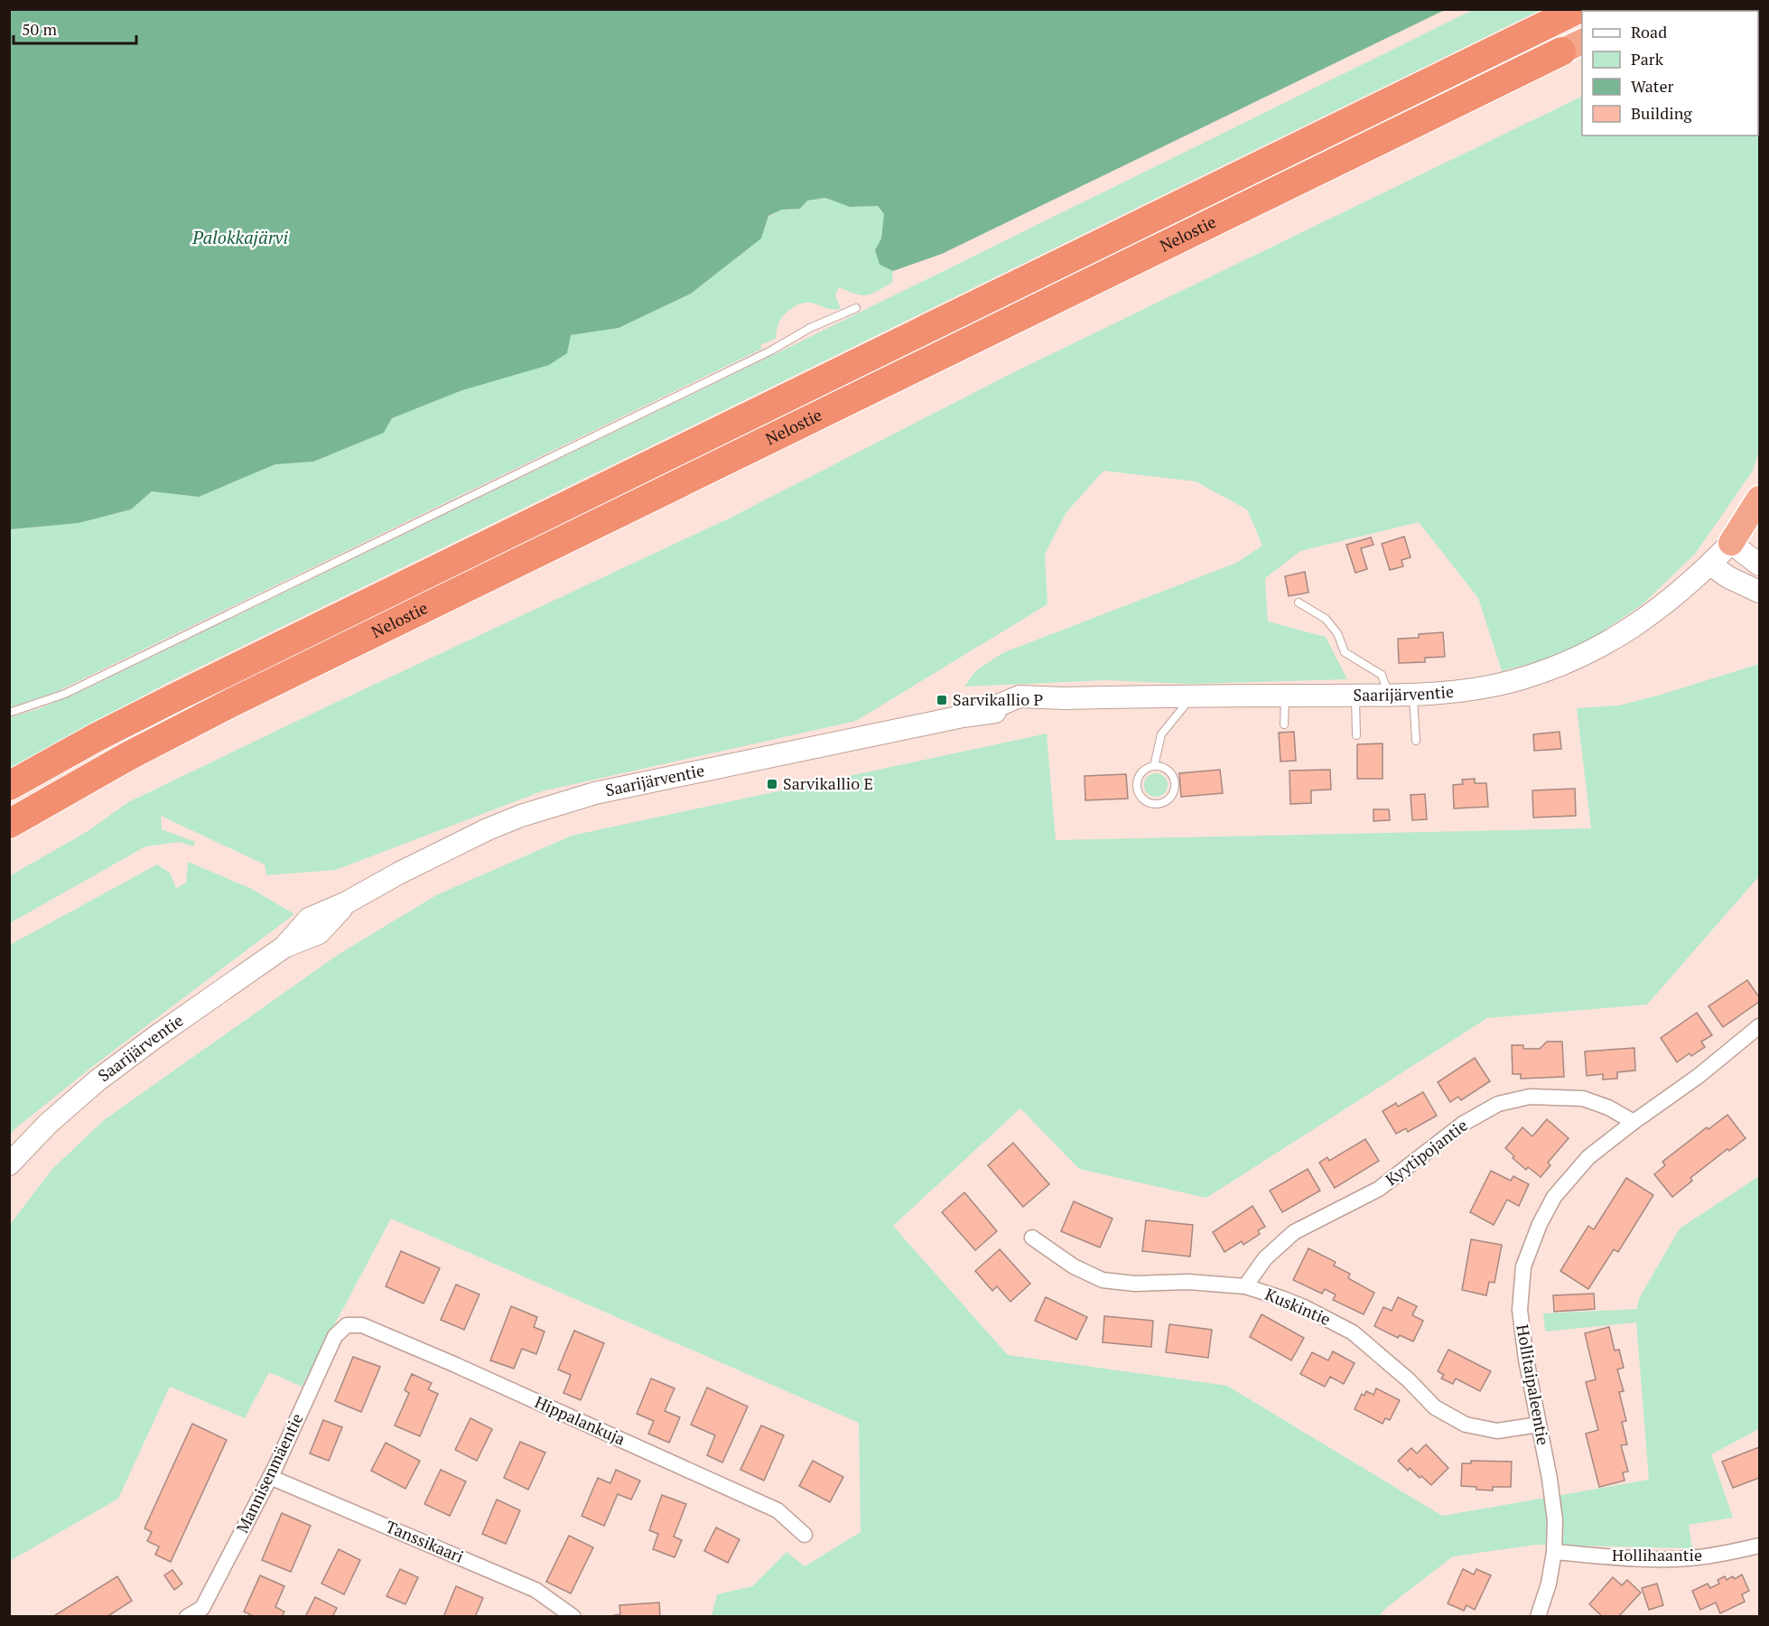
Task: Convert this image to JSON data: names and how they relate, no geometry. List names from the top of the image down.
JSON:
{
  "streets": {
    "highway": ["Nelostie"],
    "main road": ["Saarijärventie"],
    "street": [
      "Kyytipojantie",
      "Kuskintie",
      "Hollitaipaleentie",
      "Hippalankuja",
      "Mannisenmäentie",
      "Tanssikaari",
      "Hollihaantie"
    ]
  },
  "crossings": [
    ["Kyytipojantie", "Kuskintie"],
    ["Kyytipojantie", "Hollitaipaleentie"],
    ["Kuskintie", "Hollitaipaleentie"],
    ["Hollitaipaleentie", "Hollihaantie"],
    ["Hippalankuja", "Mannisenmäentie"],
    ["Mannisenmäentie", "Tanssikaari"]
  ],
  "water": ["Palokkajärvi"],
  "places": {
    "transit": ["Sarvikallio P", "Sarvikallio E"]
  },
  "legend": [
    "Road",
    "Park",
    "Water",
    "Building"
  ],
  "scale_bar": "50 m"
}
